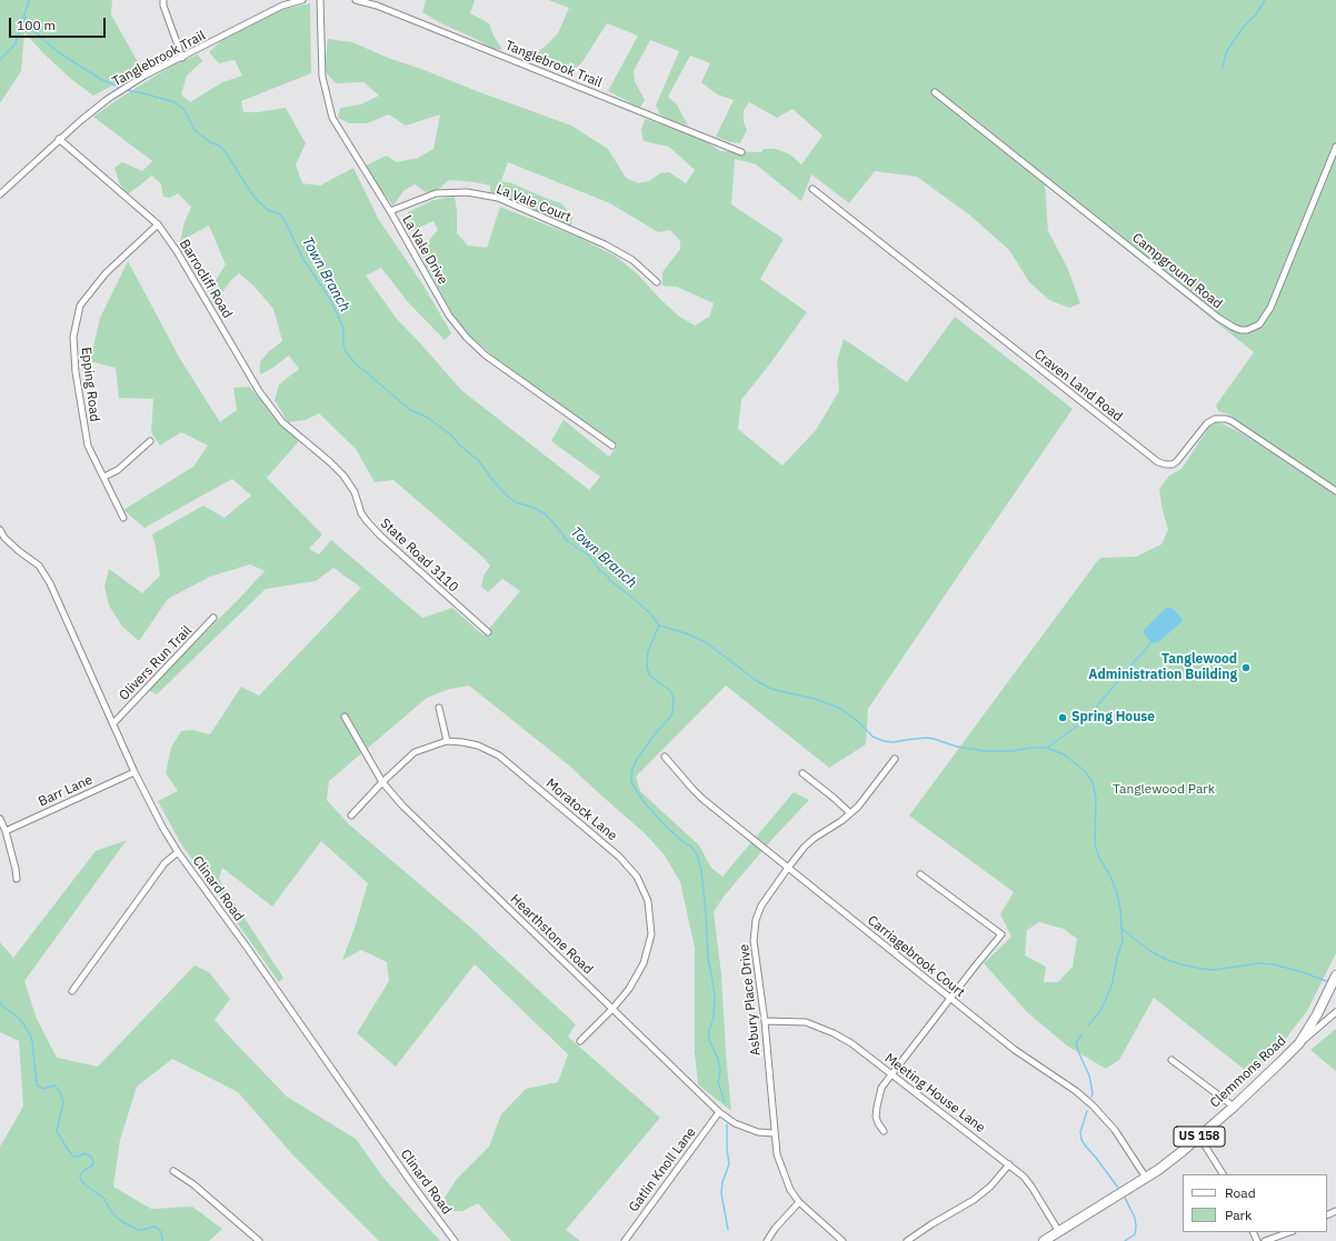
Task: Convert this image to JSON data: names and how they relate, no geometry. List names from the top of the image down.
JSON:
{
  "streets": {
    "main road": ["Clemmons Road", "US 158"],
    "street": [
      "Tanglebrook Trail",
      "La Vale Court",
      "La Vale Drive",
      "Campground Road",
      "Barrocliff Road",
      "Epping Road",
      "Craven Land Road",
      "State Road 3110",
      "Olivers Run Trail",
      "Barr Lane",
      "Moratock Lane",
      "Clinard Road",
      "Hearthstone Road",
      "Carriagebrook Court",
      "Asbury Place Drive",
      "Meeting House Lane",
      "Gatlin Knoll Lane"
    ]
  },
  "crossings": [
    ["Tanglebrook Trail", "Barrocliff Road"],
    ["La Vale Court", "La Vale Drive"],
    ["Barrocliff Road", "Epping Road"],
    ["Barrocliff Road", "State Road 3110"],
    ["Olivers Run Trail", "Clinard Road"],
    ["Barr Lane", "Clinard Road"],
    ["Moratock Lane", "Hearthstone Road"],
    ["Hearthstone Road", "Asbury Place Drive"],
    ["Hearthstone Road", "Gatlin Knoll Lane"],
    ["Carriagebrook Court", "Asbury Place Drive"],
    ["Carriagebrook Court", "Clemmons Road"],
    ["Asbury Place Drive", "Meeting House Lane"],
    ["Clemmons Road", "Meeting House Lane"]
  ],
  "water": ["Town Branch"],
  "parks": ["Tanglewood Park"],
  "places": ["Tanglewood Administration Building", "Spring House"],
  "legend": ["Road", "Park"],
  "scale_bar": "100 m"
}
